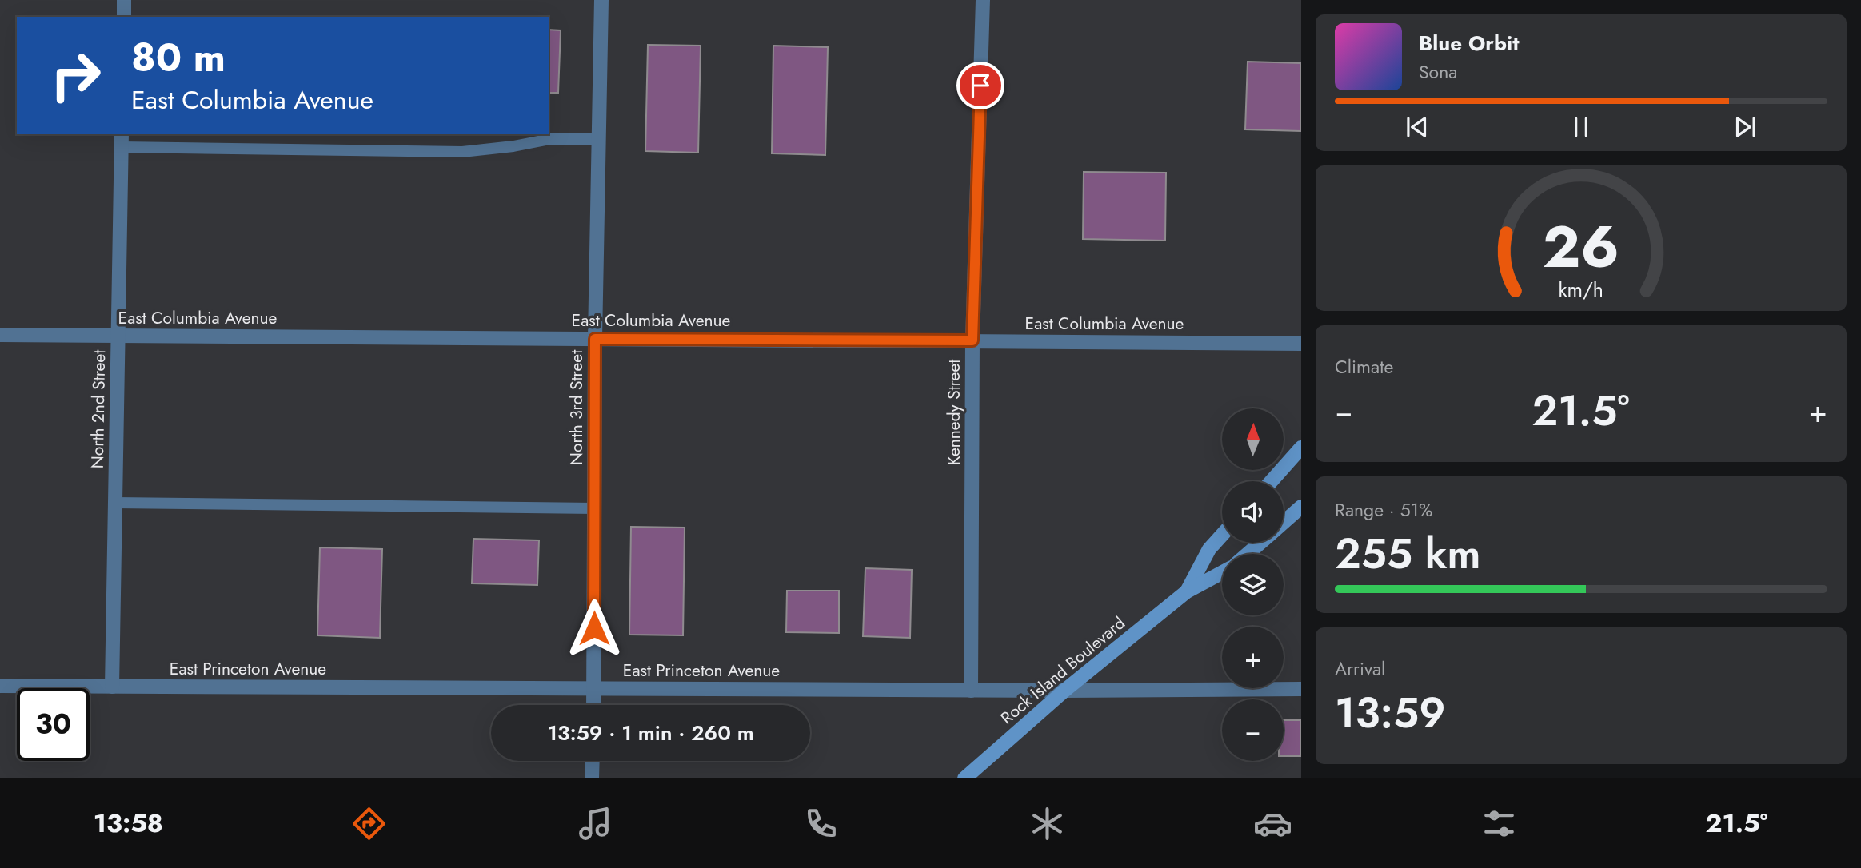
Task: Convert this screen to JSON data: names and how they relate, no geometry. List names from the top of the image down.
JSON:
{
  "streets": {
    "main road": ["Rock Island Boulevard"],
    "street": [
      "East Columbia Avenue",
      "North 3rd Street",
      "North 2nd Street",
      "Kennedy Street",
      "East Princeton Avenue"
    ]
  },
  "crossings": [
    ["East Columbia Avenue", "North 3rd Street"],
    ["East Columbia Avenue", "North 2nd Street"],
    ["East Columbia Avenue", "Kennedy Street"],
    ["North 3rd Street", "East Princeton Avenue"],
    ["North 2nd Street", "East Princeton Avenue"],
    ["Kennedy Street", "East Princeton Avenue"],
    ["East Princeton Avenue", "Rock Island Boulevard"]
  ],
  "north": "top",
  "page": {
    "turn": ["80 m", "East Columbia Avenue"],
    "song": ["Blue Orbit", "Sona"],
    "tile": [
      "Climate",
      ["Range · 51%", "255 km"],
      ["Arrival", "13:59"]
    ],
    "heat": ["−", "21.5°", "+"],
    "map_buttons": ["+", "−"],
    "limit": "30",
    "trip": "13:59 · 1 min · 260 m",
    "tabs": ["13:58", "21.5°"],
    "gauge": ["26", "km/h"]
  }
}
